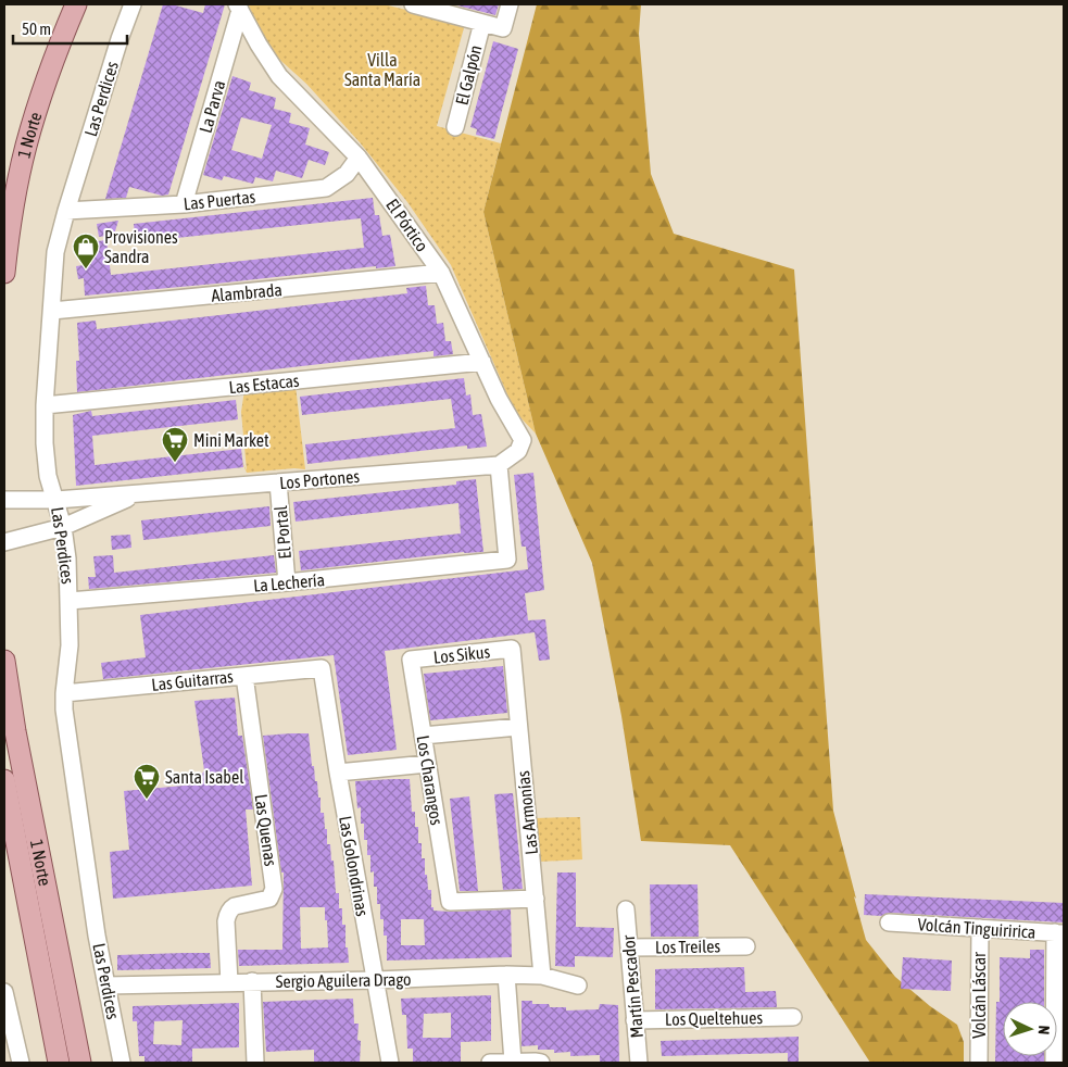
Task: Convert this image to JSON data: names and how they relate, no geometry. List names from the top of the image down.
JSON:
{
  "streets": {
    "main road": ["1 Norte"],
    "street": [
      "El Galpón",
      "Las Perdices",
      "La Parva",
      "Las Puertas",
      "El Pórtico",
      "Alambrada",
      "Las Estacas",
      "Los Portones",
      "El Portal",
      "La Lechería",
      "Los Sikus",
      "Las Guitarras",
      "Los Charangos",
      "Las Armonías",
      "Las Quenas",
      "Las Golondrinas",
      "Volcán Tinguiririca",
      "Los Treiles",
      "Sergio Aguilera Drago",
      "Martín Pescador",
      "Volcán Láscar",
      "Los Queltehues"
    ]
  },
  "crossings": [
    ["Las Perdices", "Las Puertas"],
    ["Las Perdices", "Alambrada"],
    ["Las Perdices", "Las Estacas"],
    ["Las Perdices", "Los Portones"],
    ["Las Perdices", "La Lechería"],
    ["Las Perdices", "Las Guitarras"],
    ["Las Perdices", "Sergio Aguilera Drago"],
    ["La Parva", "Las Puertas"],
    ["La Parva", "El Pórtico"],
    ["Las Puertas", "El Pórtico"],
    ["El Pórtico", "Alambrada"],
    ["El Pórtico", "Las Estacas"],
    ["El Pórtico", "Los Portones"],
    ["El Pórtico", "La Lechería"],
    ["Los Portones", "El Portal"],
    ["Los Portones", "La Lechería"],
    ["El Portal", "La Lechería"],
    ["Los Sikus", "Los Charangos"],
    ["Los Sikus", "Las Armonías"],
    ["Las Guitarras", "Las Quenas"],
    ["Las Guitarras", "Las Golondrinas"],
    ["Los Charangos", "Las Armonías"],
    ["Las Armonías", "Sergio Aguilera Drago"],
    ["Las Quenas", "Sergio Aguilera Drago"],
    ["Las Golondrinas", "Sergio Aguilera Drago"],
    ["Volcán Tinguiririca", "Volcán Láscar"],
    ["Los Treiles", "Martín Pescador"],
    ["Martín Pescador", "Los Queltehues"]
  ],
  "parks": ["Villa Santa María"],
  "places": {
    "shop": ["Provisiones Sandra"],
    "supermarket": ["Mini Market", "Santa Isabel"]
  },
  "scale_bar": "50 m",
  "north": "right"
}
